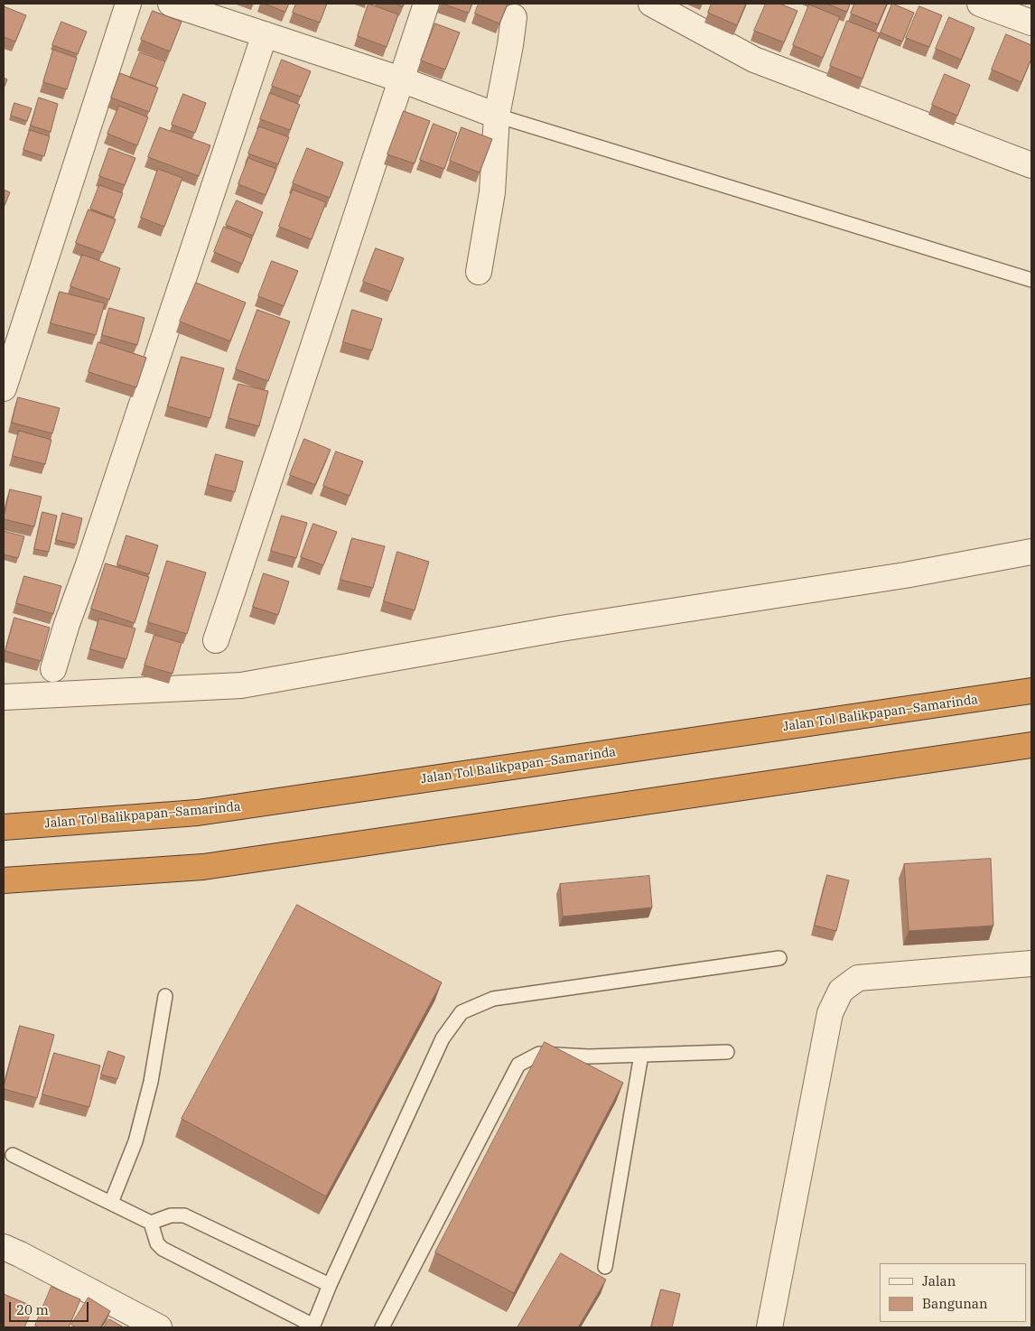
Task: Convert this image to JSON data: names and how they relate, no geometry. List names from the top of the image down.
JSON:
{
  "streets": {
    "highway": ["Jalan Tol Balikpapan–Samarinda"]
  },
  "legend": ["Jalan", "Bangunan"],
  "scale_bar": "20 m"
}
